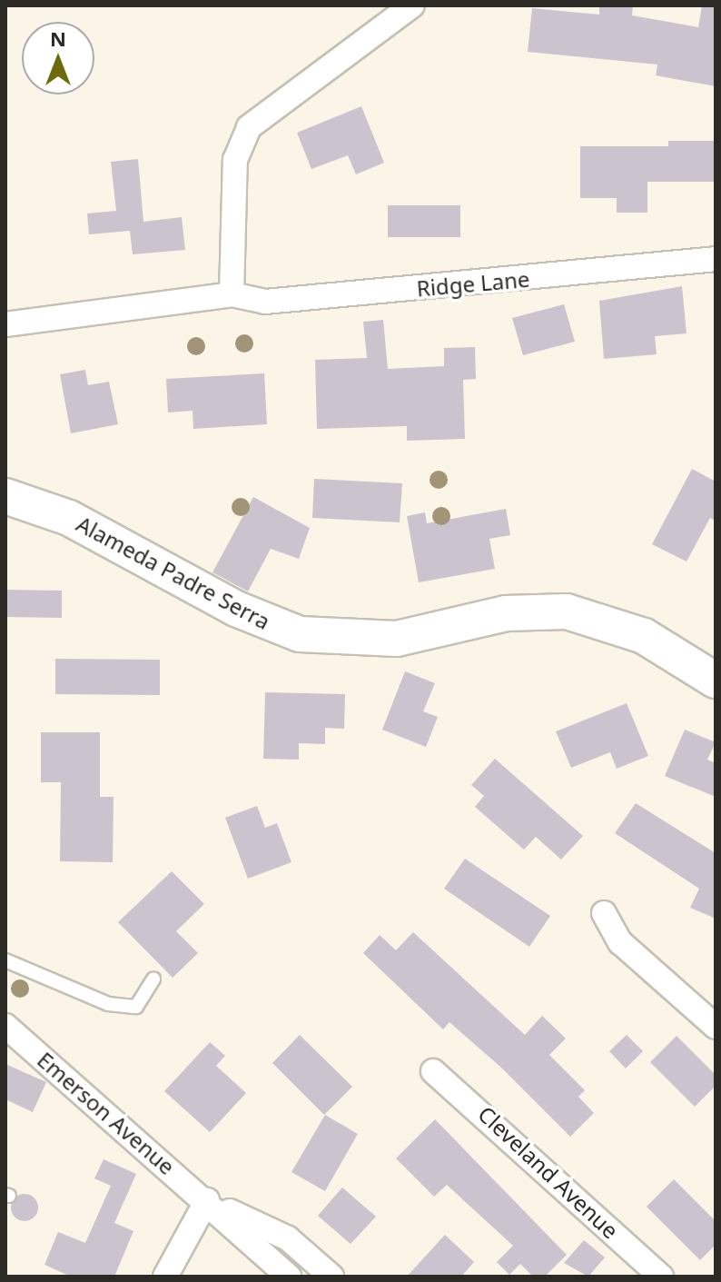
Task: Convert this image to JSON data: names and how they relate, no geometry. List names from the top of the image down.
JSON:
{
  "streets": {
    "street": [
      "Ridge Lane",
      "Alameda Padre Serra",
      "Emerson Avenue",
      "Cleveland Avenue"
    ]
  },
  "north": "top"
}
